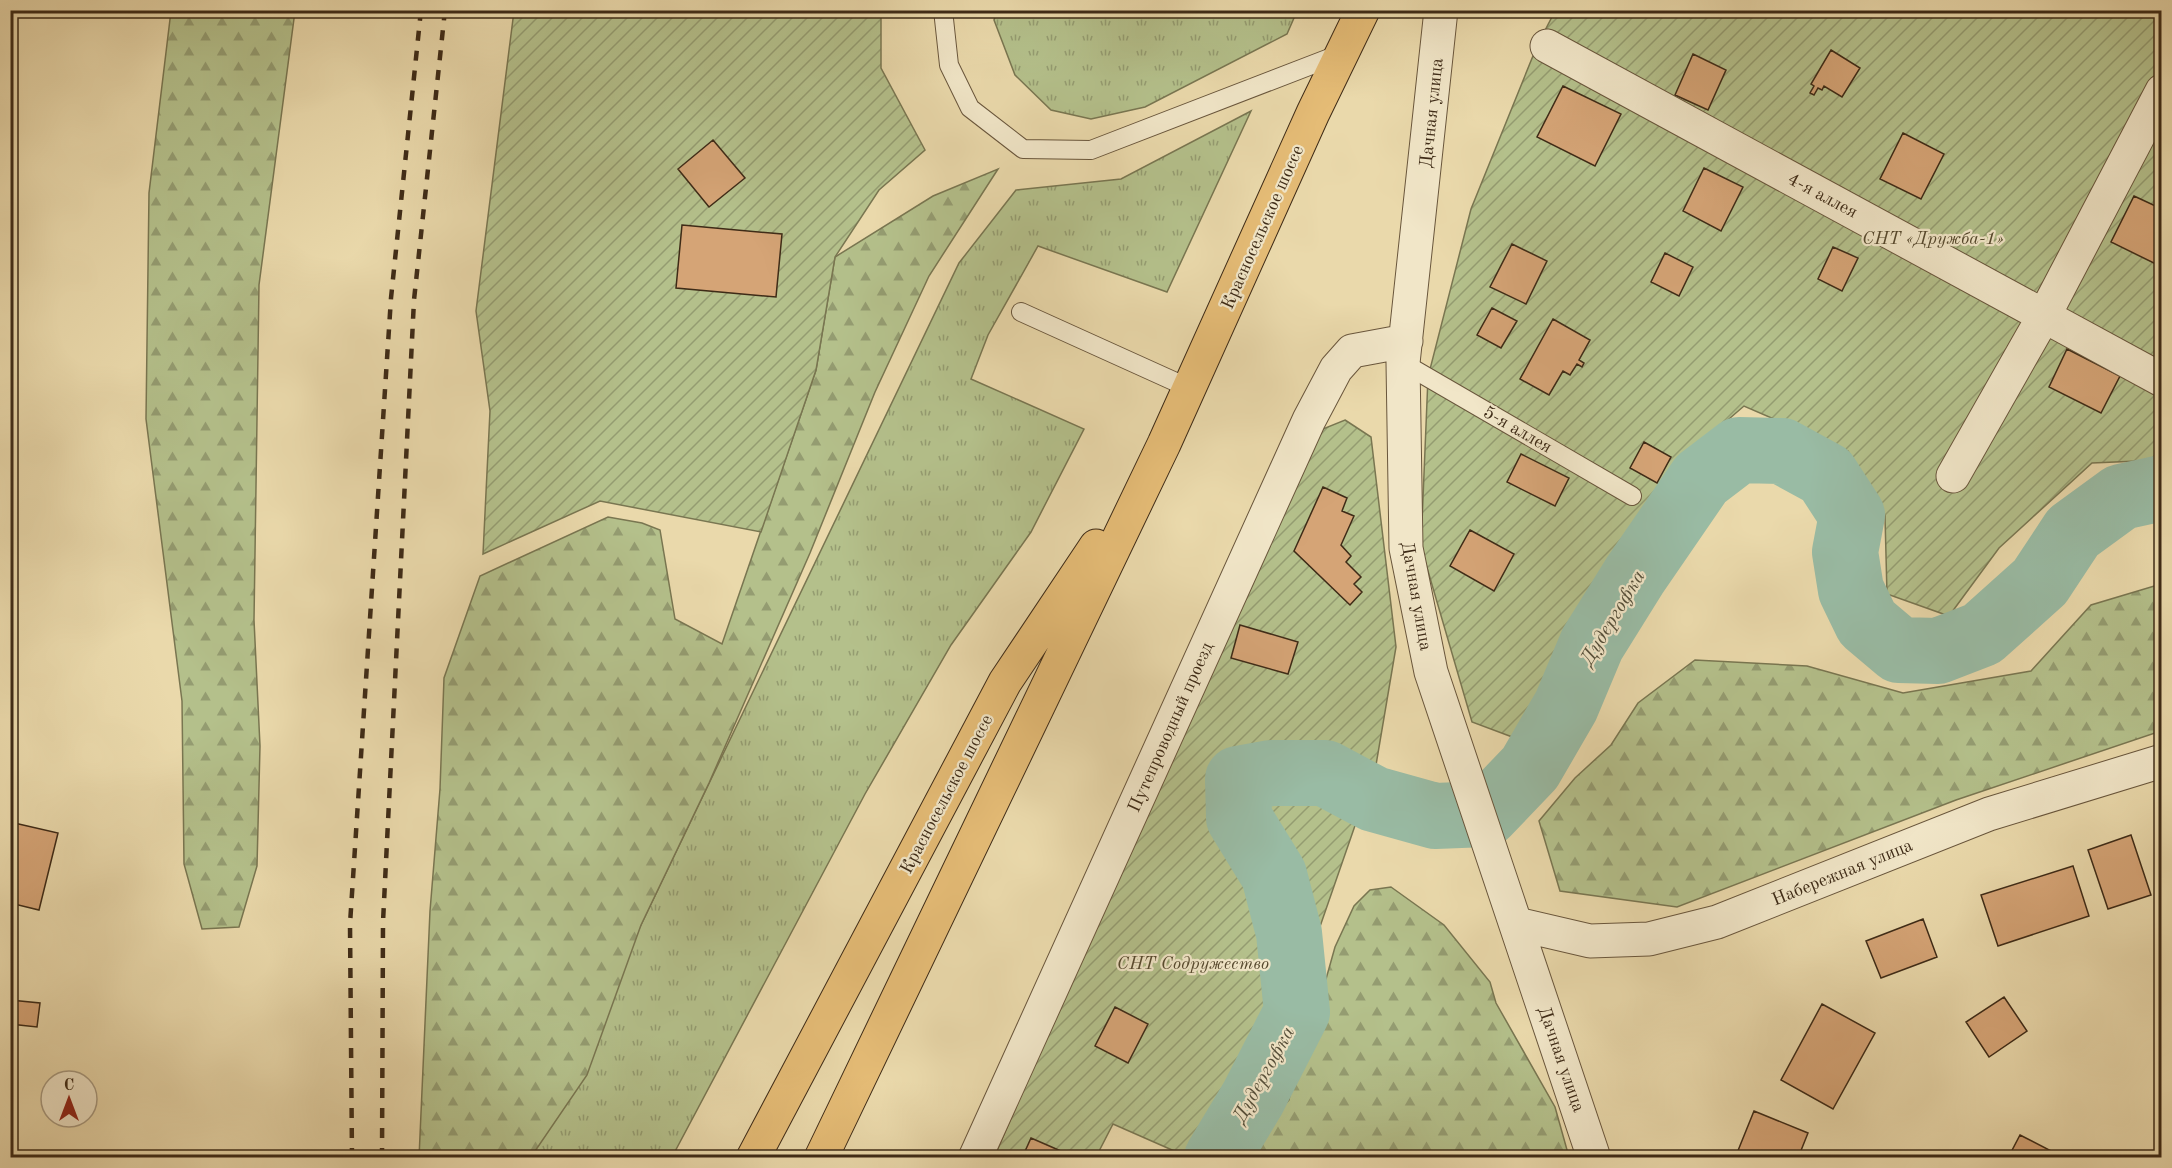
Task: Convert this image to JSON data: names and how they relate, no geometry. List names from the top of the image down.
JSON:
{
  "streets": {
    "highway": ["Красносельское шоссе"],
    "street": [
      "Дачная улица",
      "4-я аллея",
      "Путепроводный проезд",
      "Набережная улица"
    ],
    "lane": ["5-я аллея"]
  },
  "crossings": [
    ["Дачная улица", "5-я аллея"],
    ["Дачная улица", "Путепроводный проезд"],
    ["Дачная улица", "Набережная улица"],
    ["5-я аллея", "Путепроводный проезд"]
  ],
  "water": ["Дудергофка"],
  "parks": ["СНТ «Дружба-1»", "СНТ Содружество"],
  "north": "top"
}
